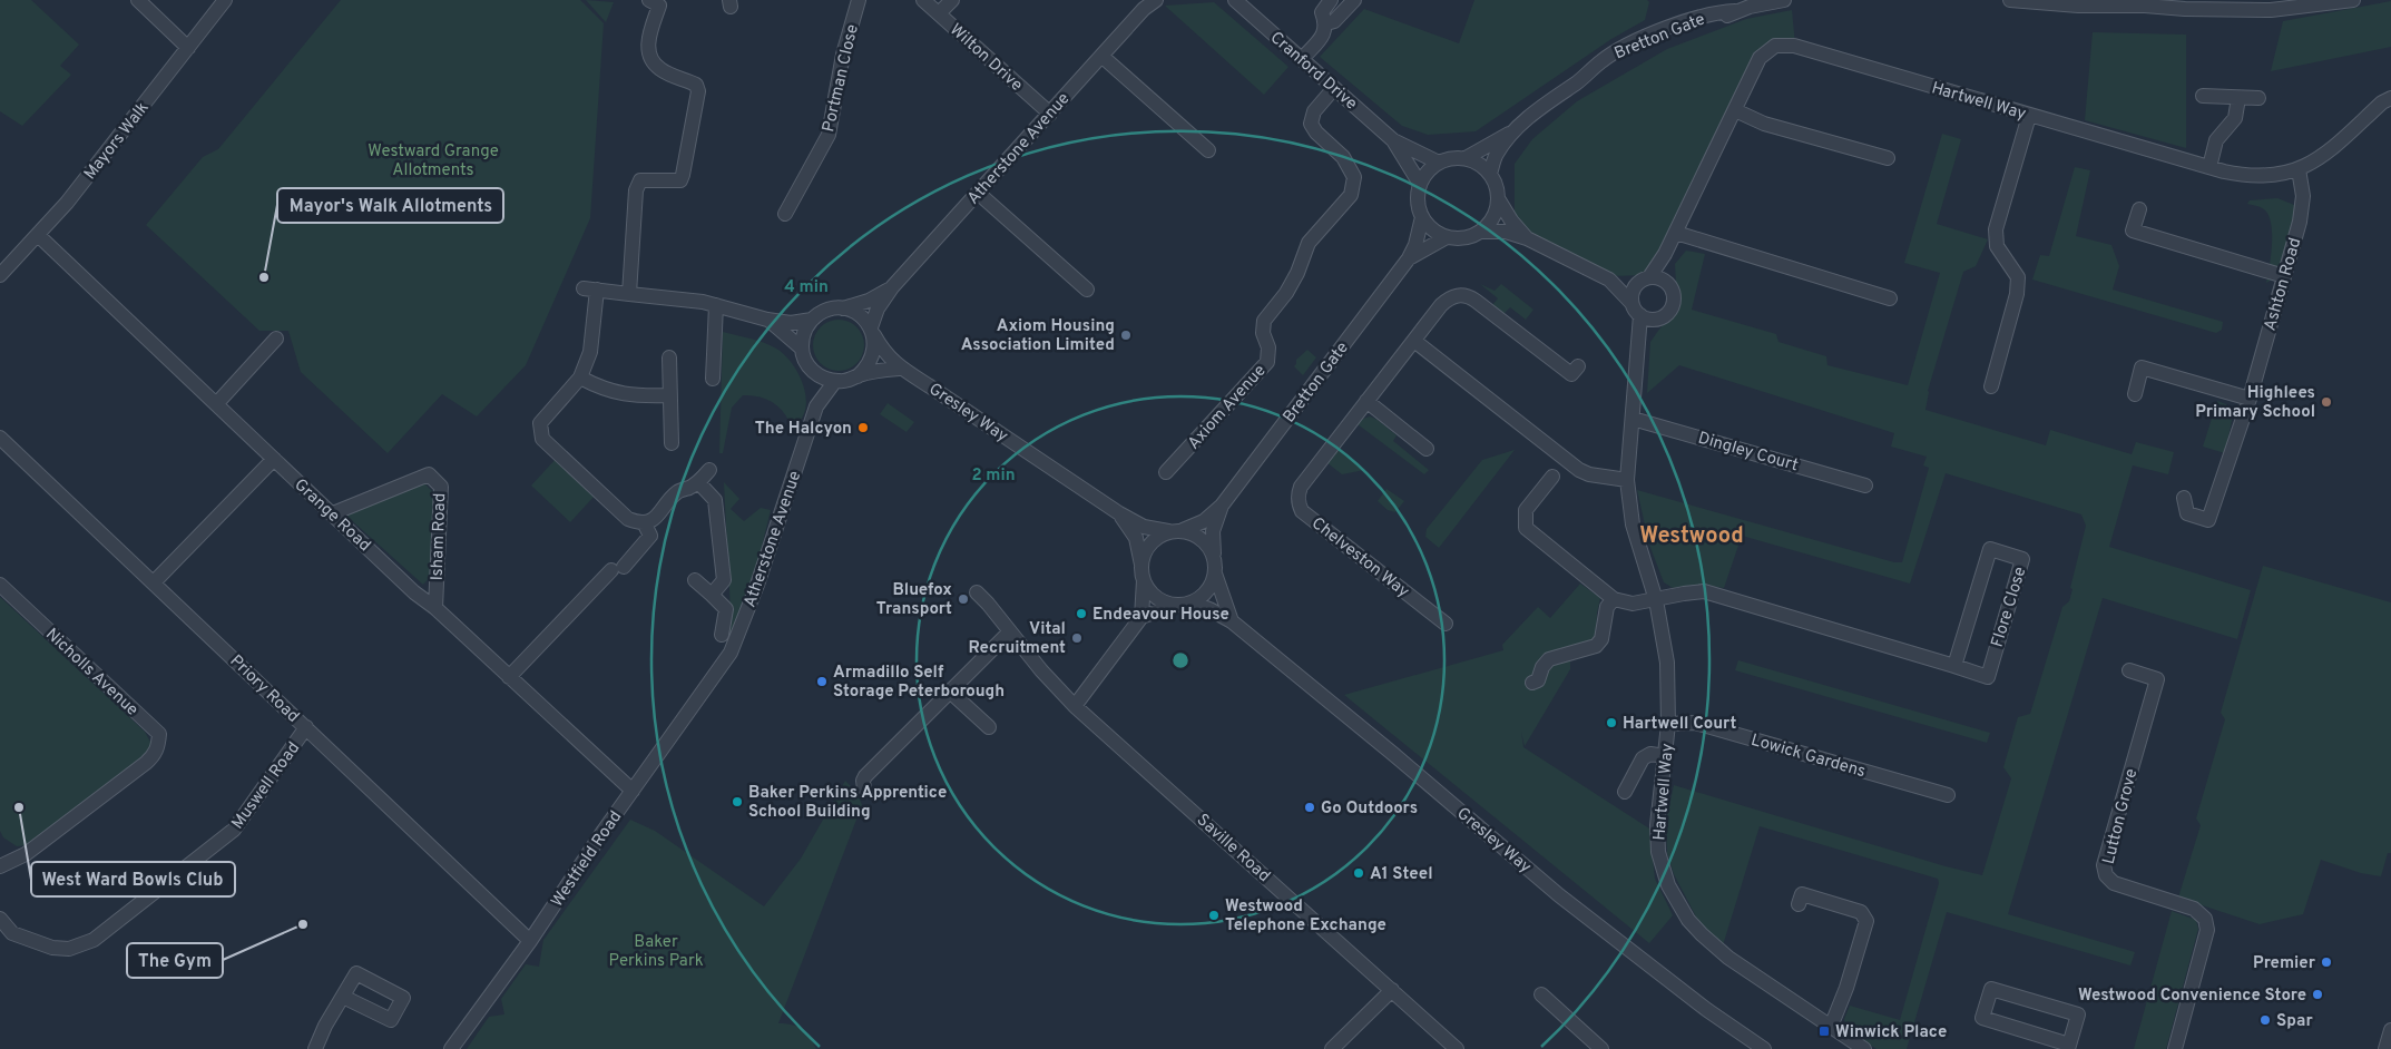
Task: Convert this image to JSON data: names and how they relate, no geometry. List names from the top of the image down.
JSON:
{
  "streets": {
    "street": [
      "Bretton Gate",
      "Wilton Drive",
      "Cranford Drive",
      "Portman Close",
      "Hartwell Way",
      "Mayors Walk",
      "Atherstone Avenue",
      "Ashton Road",
      "Axiom Avenue",
      "Gresley Way",
      "Dingley Court",
      "Grange Road",
      "Isham Road",
      "Chelveston Way",
      "Flore Close",
      "Nicholls Avenue",
      "Priory Road",
      "Lowick Gardens",
      "Muswell Road",
      "Lutton Grove",
      "Saville Road",
      "Westfield Road"
    ]
  },
  "crossings": [
    ["Bretton Gate", "Cranford Drive"],
    ["Bretton Gate", "Gresley Way"],
    ["Wilton Drive", "Atherstone Avenue"],
    ["Cranford Drive", "Axiom Avenue"],
    ["Hartwell Way", "Ashton Road"],
    ["Hartwell Way", "Dingley Court"],
    ["Hartwell Way", "Flore Close"],
    ["Hartwell Way", "Lowick Gardens"],
    ["Mayors Walk", "Grange Road"],
    ["Atherstone Avenue", "Gresley Way"],
    ["Atherstone Avenue", "Westfield Road"],
    ["Grange Road", "Isham Road"],
    ["Grange Road", "Westfield Road"],
    ["Priory Road", "Muswell Road"],
    ["Priory Road", "Westfield Road"]
  ],
  "districts": ["Westwood"],
  "parks": ["Westward Grange Allotments", "Baker Perkins Park"],
  "places": {
    "other": [
      "Mayor's Walk Allotments",
      "Axiom Housing Association Limited",
      "Highlees Primary School",
      "The Halcyon",
      "Bluefox Transport",
      "Endeavour House",
      "Vital Recruitment",
      "Armadillo Self Storage Peterborough",
      "Hartwell Court",
      "Baker Perkins Apprentice School Building",
      "West Ward Bowls Club",
      "Go Outdoors",
      "A1 Steel",
      "Westwood Telephone Exchange",
      "The Gym",
      "Premier",
      "Westwood Convenience Store",
      "Spar"
    ],
    "transit": ["Winwick Place"]
  },
  "rings": ["4 min", "2 min"]
}
